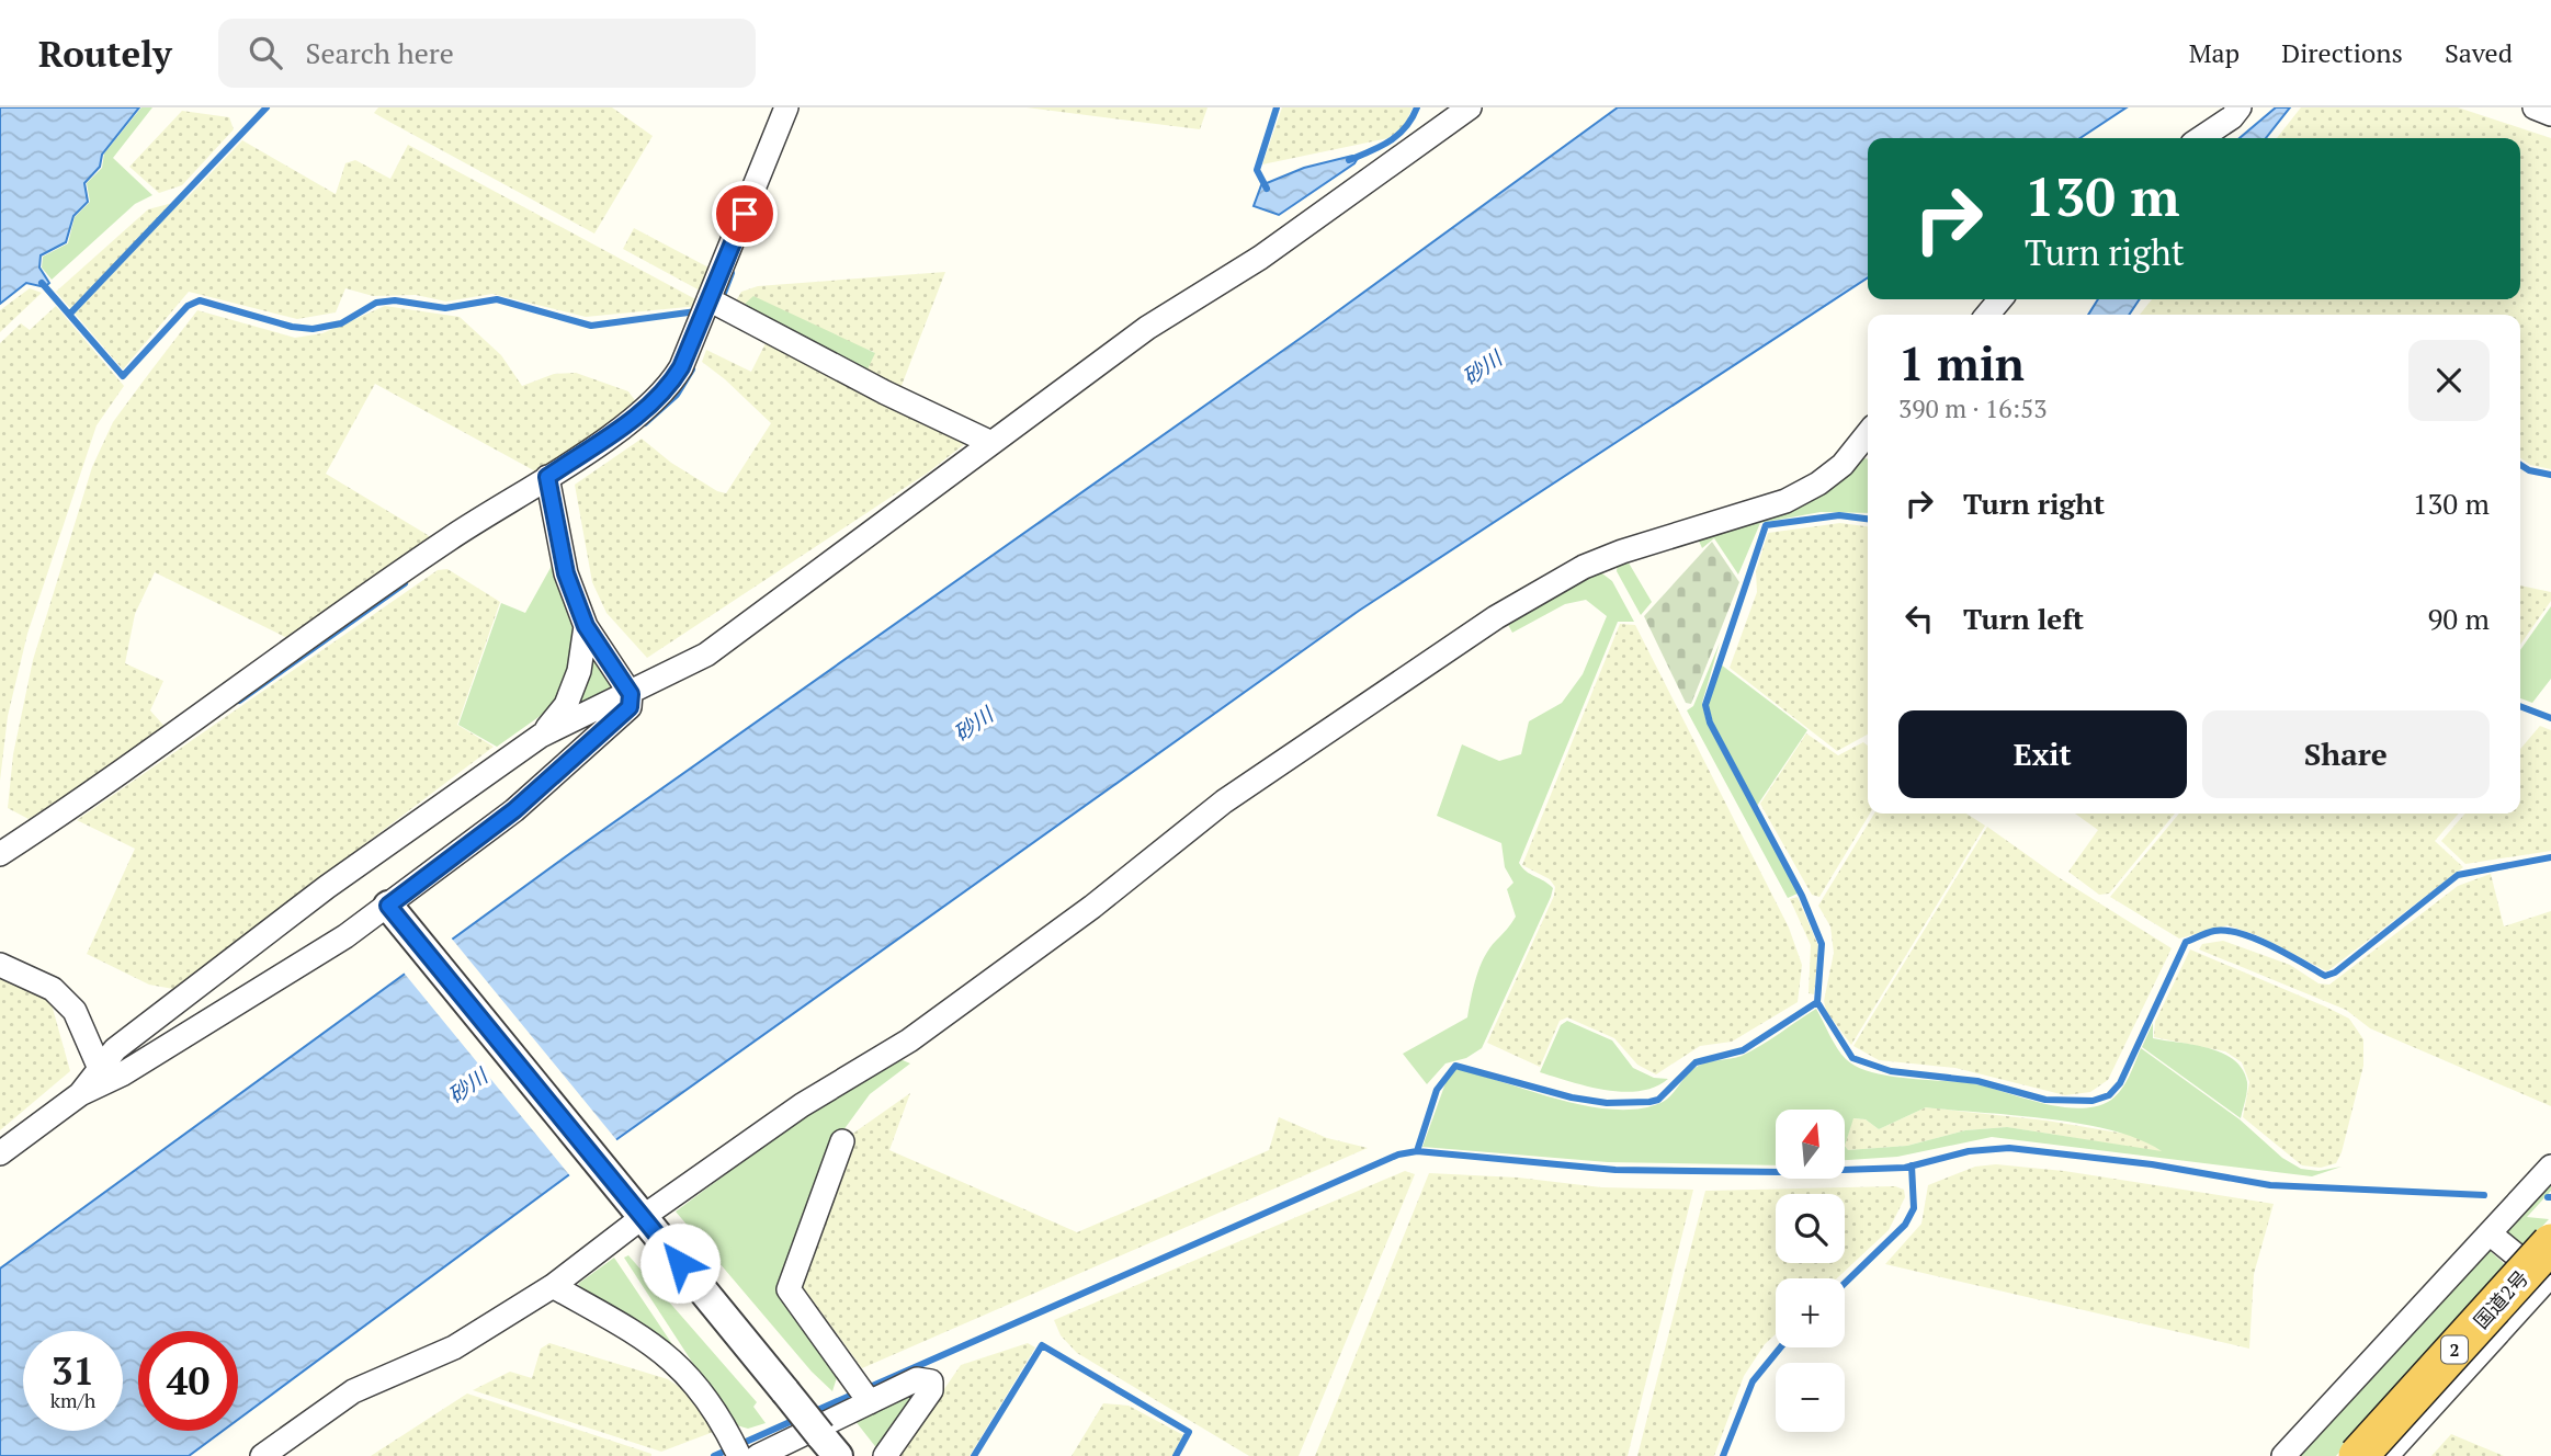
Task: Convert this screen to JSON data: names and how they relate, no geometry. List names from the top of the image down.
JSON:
{
  "streets": {
    "highway": ["国道2号", "2"]
  },
  "water": ["砂川"],
  "north": "top",
  "page": {
    "header": "Routely",
    "search": "Search here",
    "nav": ["Map", "Directions", "Saved"],
    "turn": ["130 m", "Turn right"],
    "heading": ["1 min", "390 m · 16:53"],
    "list": [
      {
        "name": "Turn right",
        "value": "130 m"
      },
      {
        "name": "Turn left",
        "value": "90 m"
      }
    ],
    "buttons": ["Exit", "Share"],
    "map_buttons": ["+", "−"],
    "speed": "31 km/h",
    "limit": "40"
  }
}
